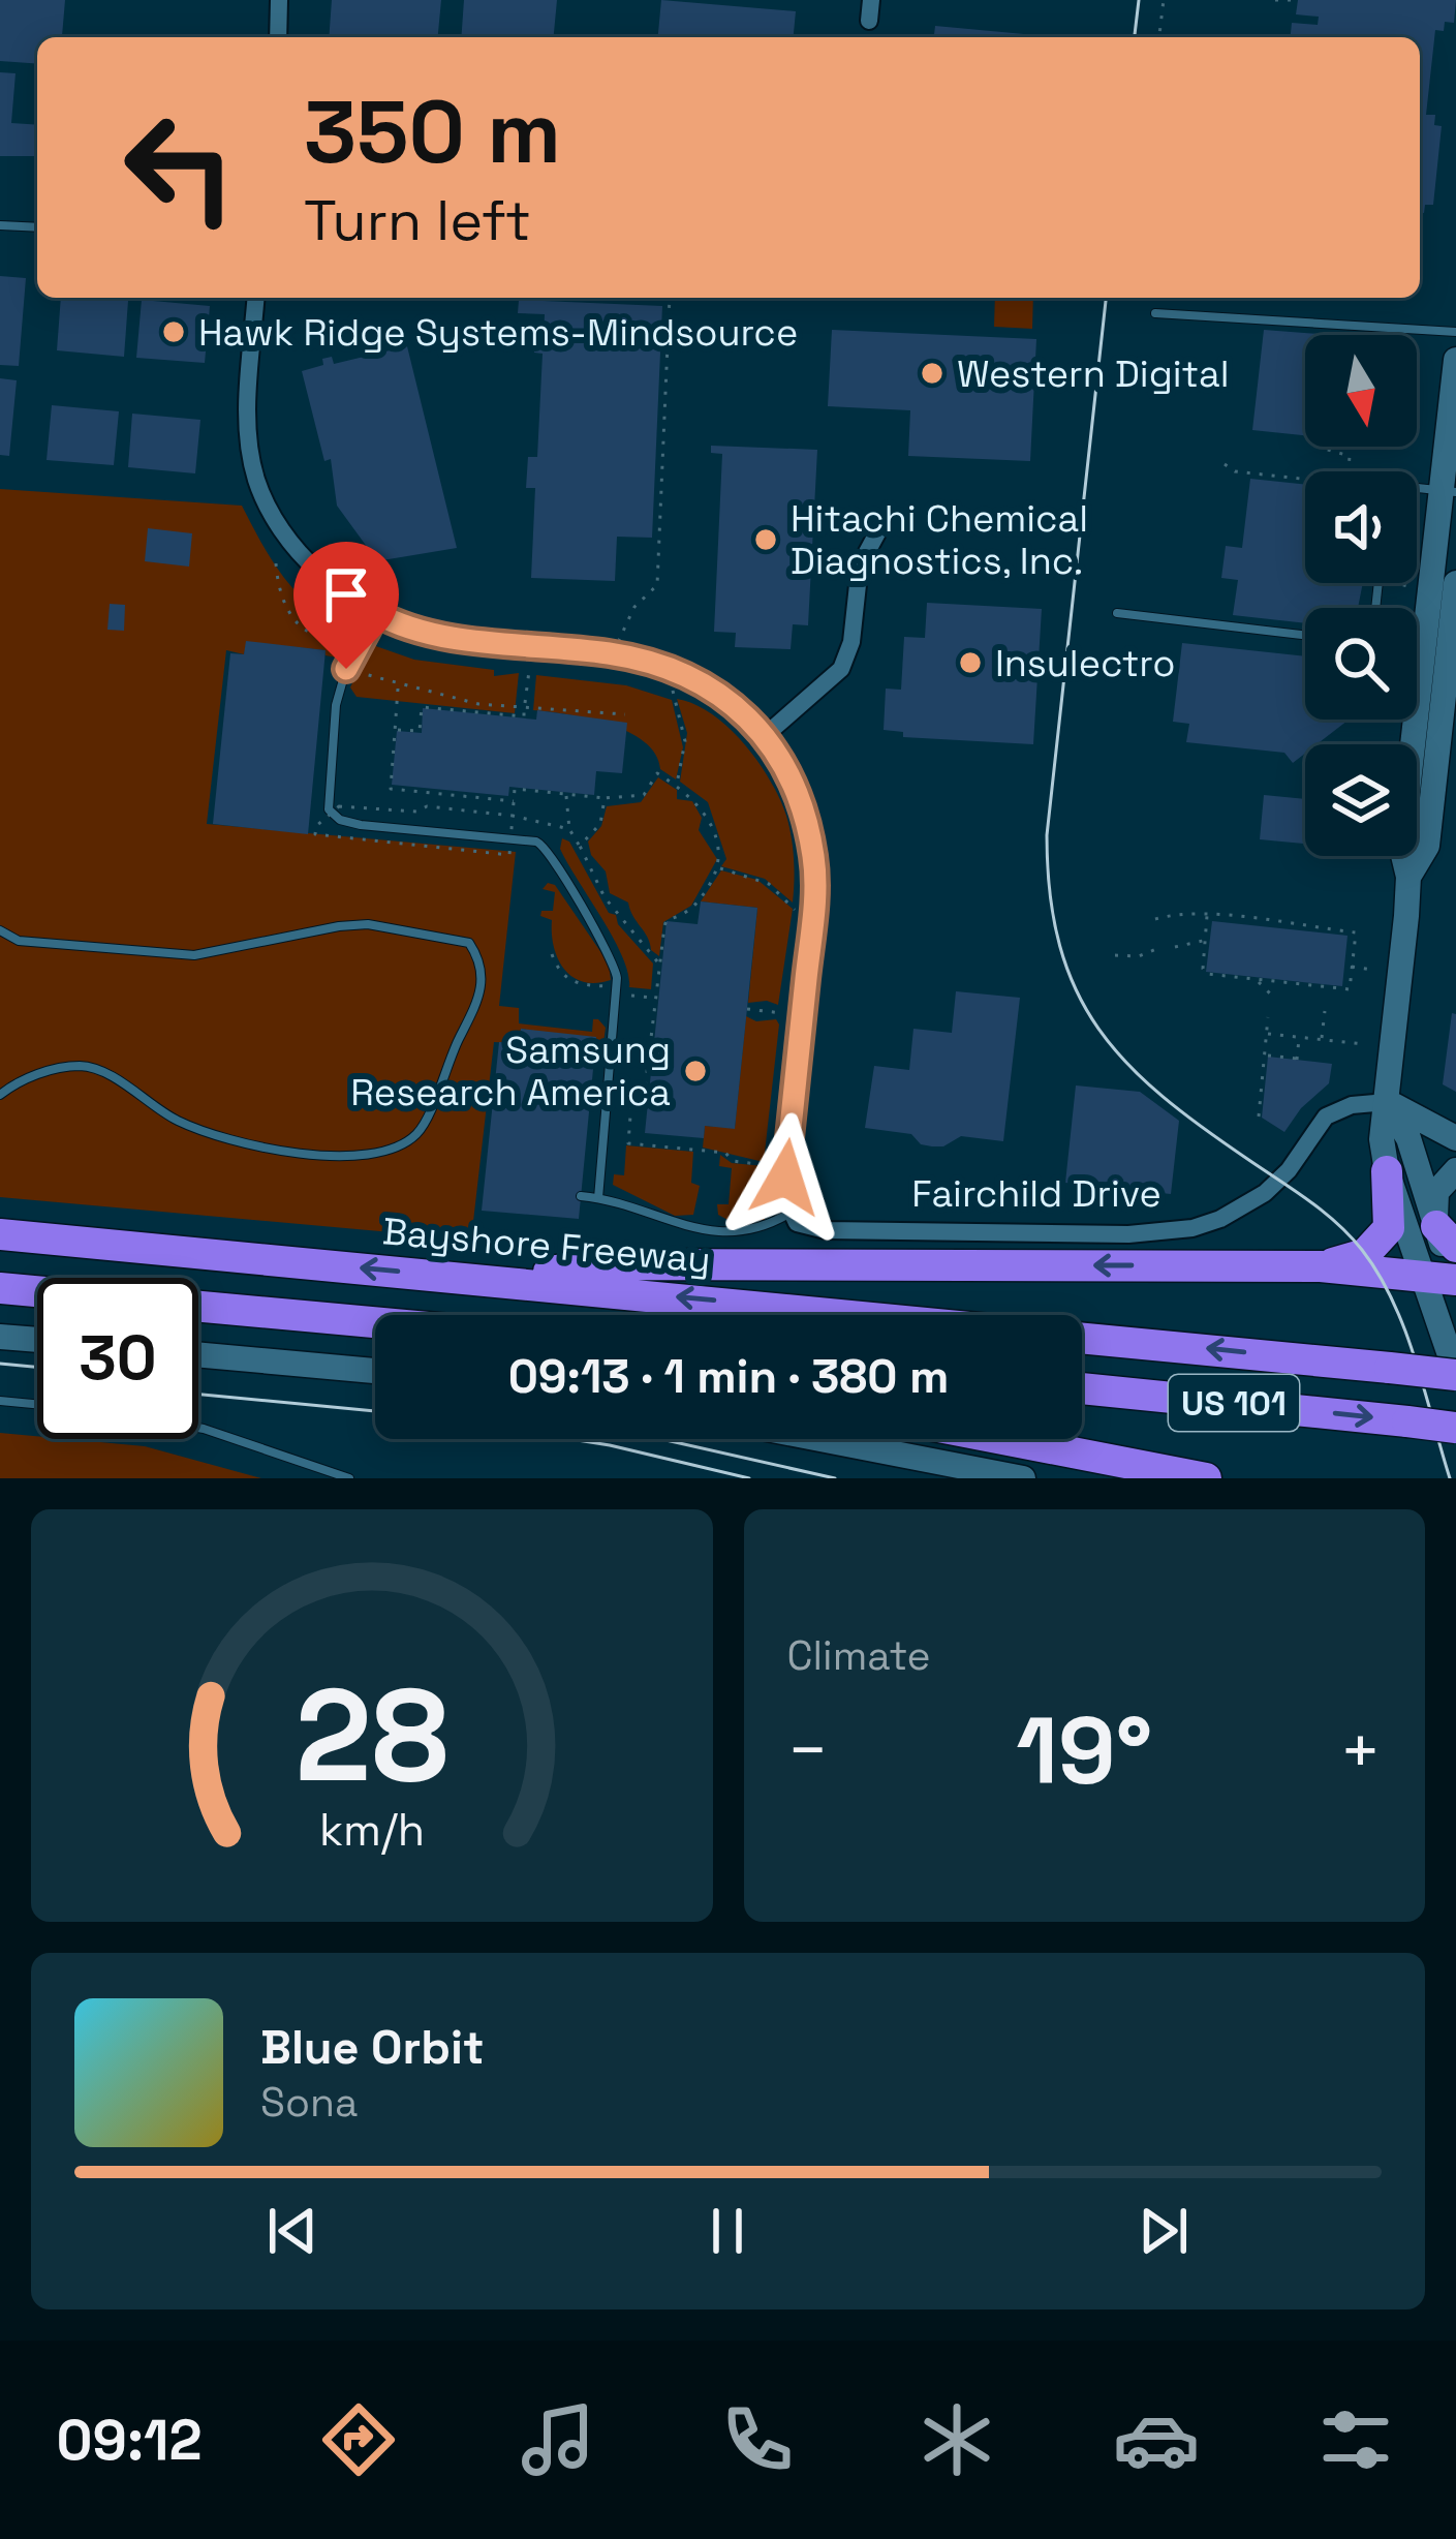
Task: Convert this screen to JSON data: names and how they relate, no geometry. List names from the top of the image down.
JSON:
{
  "streets": {
    "highway": ["Bayshore Freeway", "US 101"],
    "street": ["Fairchild Drive"]
  },
  "places": [
    "Hawk Ridge Systems-Mindsource",
    "Western Digital",
    "Hitachi Chemical Diagnostics, Inc.",
    "Insulectro",
    "Samsung Research America"
  ],
  "north": "bottom",
  "page": {
    "turn": ["350 m", "Turn left"],
    "limit": "30",
    "trip": "09:13 · 1 min · 380 m",
    "tile": "Climate",
    "heat": ["−", "19°", "+"],
    "song": ["Blue Orbit", "Sona"],
    "tabs": "09:12",
    "gauge": ["28", "km/h"]
  }
}
